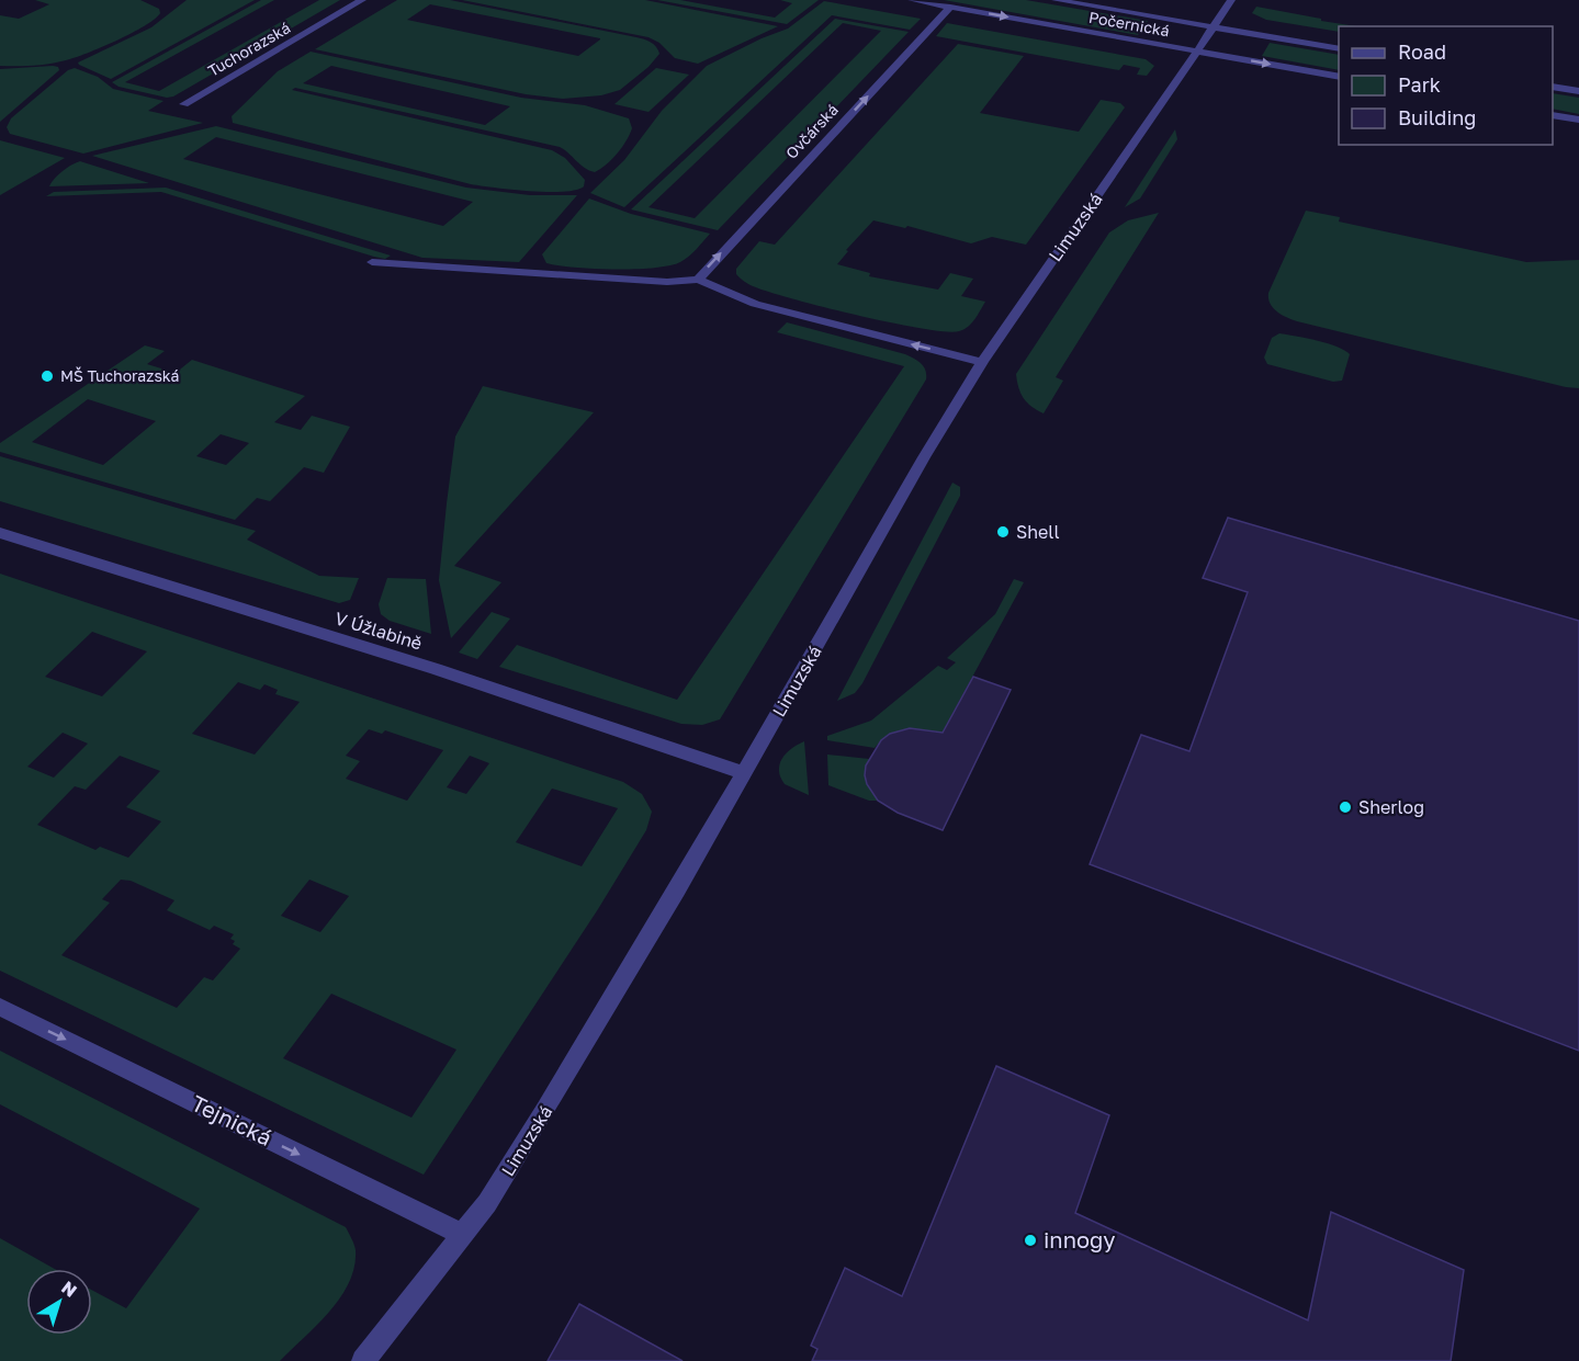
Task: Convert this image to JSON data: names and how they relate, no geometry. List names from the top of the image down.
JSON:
{
  "streets": {
    "street": [
      "Počernická",
      "Tuchorazská",
      "Ovčárská",
      "Limuzská",
      "V Úžlabině",
      "Tejnická"
    ]
  },
  "crossings": [
    ["Počernická", "Ovčárská"],
    ["Počernická", "Limuzská"],
    ["Limuzská", "V Úžlabině"],
    ["Limuzská", "Tejnická"]
  ],
  "one_way": ["Ovčárská", "Tejnická"],
  "places": [
    "MŠ Tuchorazská",
    "Shell",
    "Sherlog",
    "innogy"
  ],
  "legend": ["Road", "Park", "Building"],
  "north": "top right"
}
